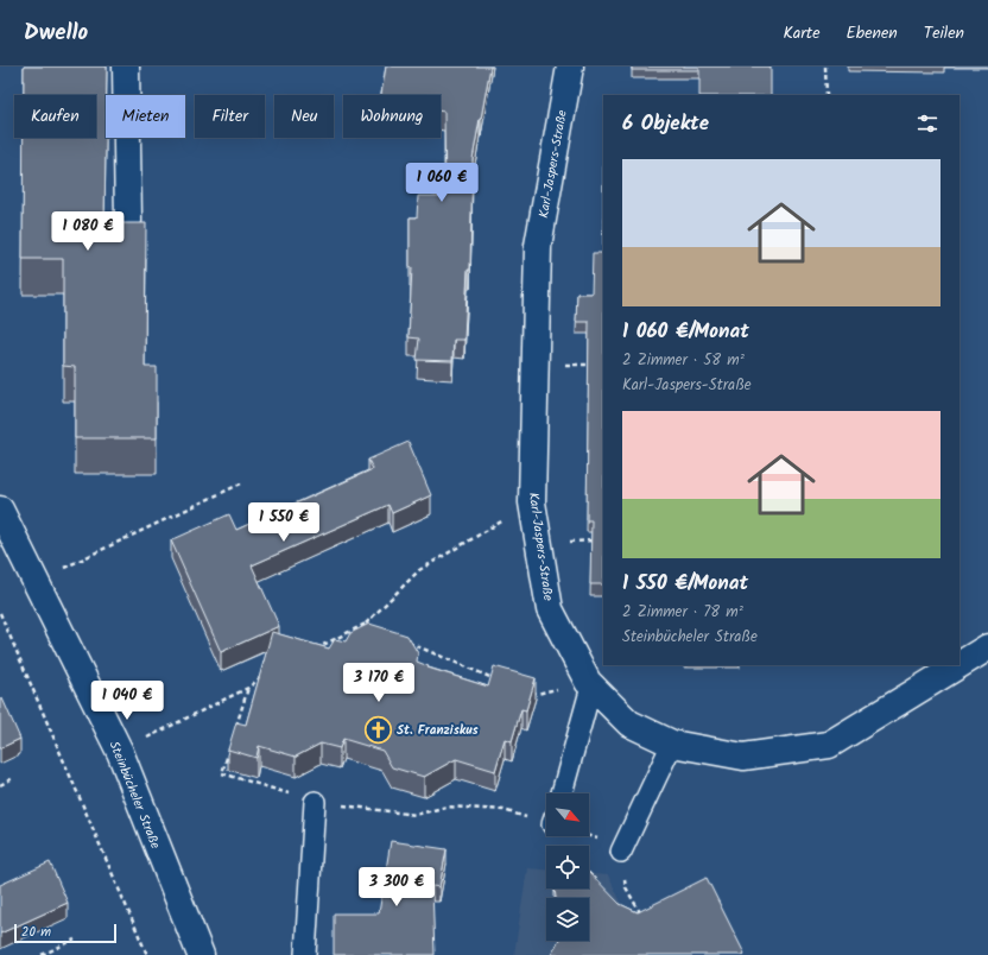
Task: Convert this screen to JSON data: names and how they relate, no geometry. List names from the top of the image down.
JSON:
{
  "streets": {
    "street": ["Karl-Jaspers-Straße", "Steinbücheler Straße"]
  },
  "places": {
    "church": ["St. Franziskus"]
  },
  "scale_bar": "20 m",
  "north": "bottom right",
  "page": {
    "header": "Dwello",
    "nav": ["Karte", "Ebenen", "Teilen"],
    "chip": [
      "Kaufen",
      "Mieten",
      "Filter",
      "Neu",
      "Wohnung"
    ],
    "heading": "6 Objekte",
    "list": [
      {
        "name": "1 060 €/Monat",
        "note": "2 Zimmer · 58 m² · Karl-Jaspers-Straße"
      },
      {
        "name": "1 550 €/Monat",
        "note": "2 Zimmer · 78 m² · Steinbücheler Straße"
      }
    ],
    "price": [
      "1 060 €",
      "1 080 €",
      "1 550 €",
      "3 170 €",
      "1 040 €",
      "3 300 €"
    ],
    "scale": "20 m"
  }
}
